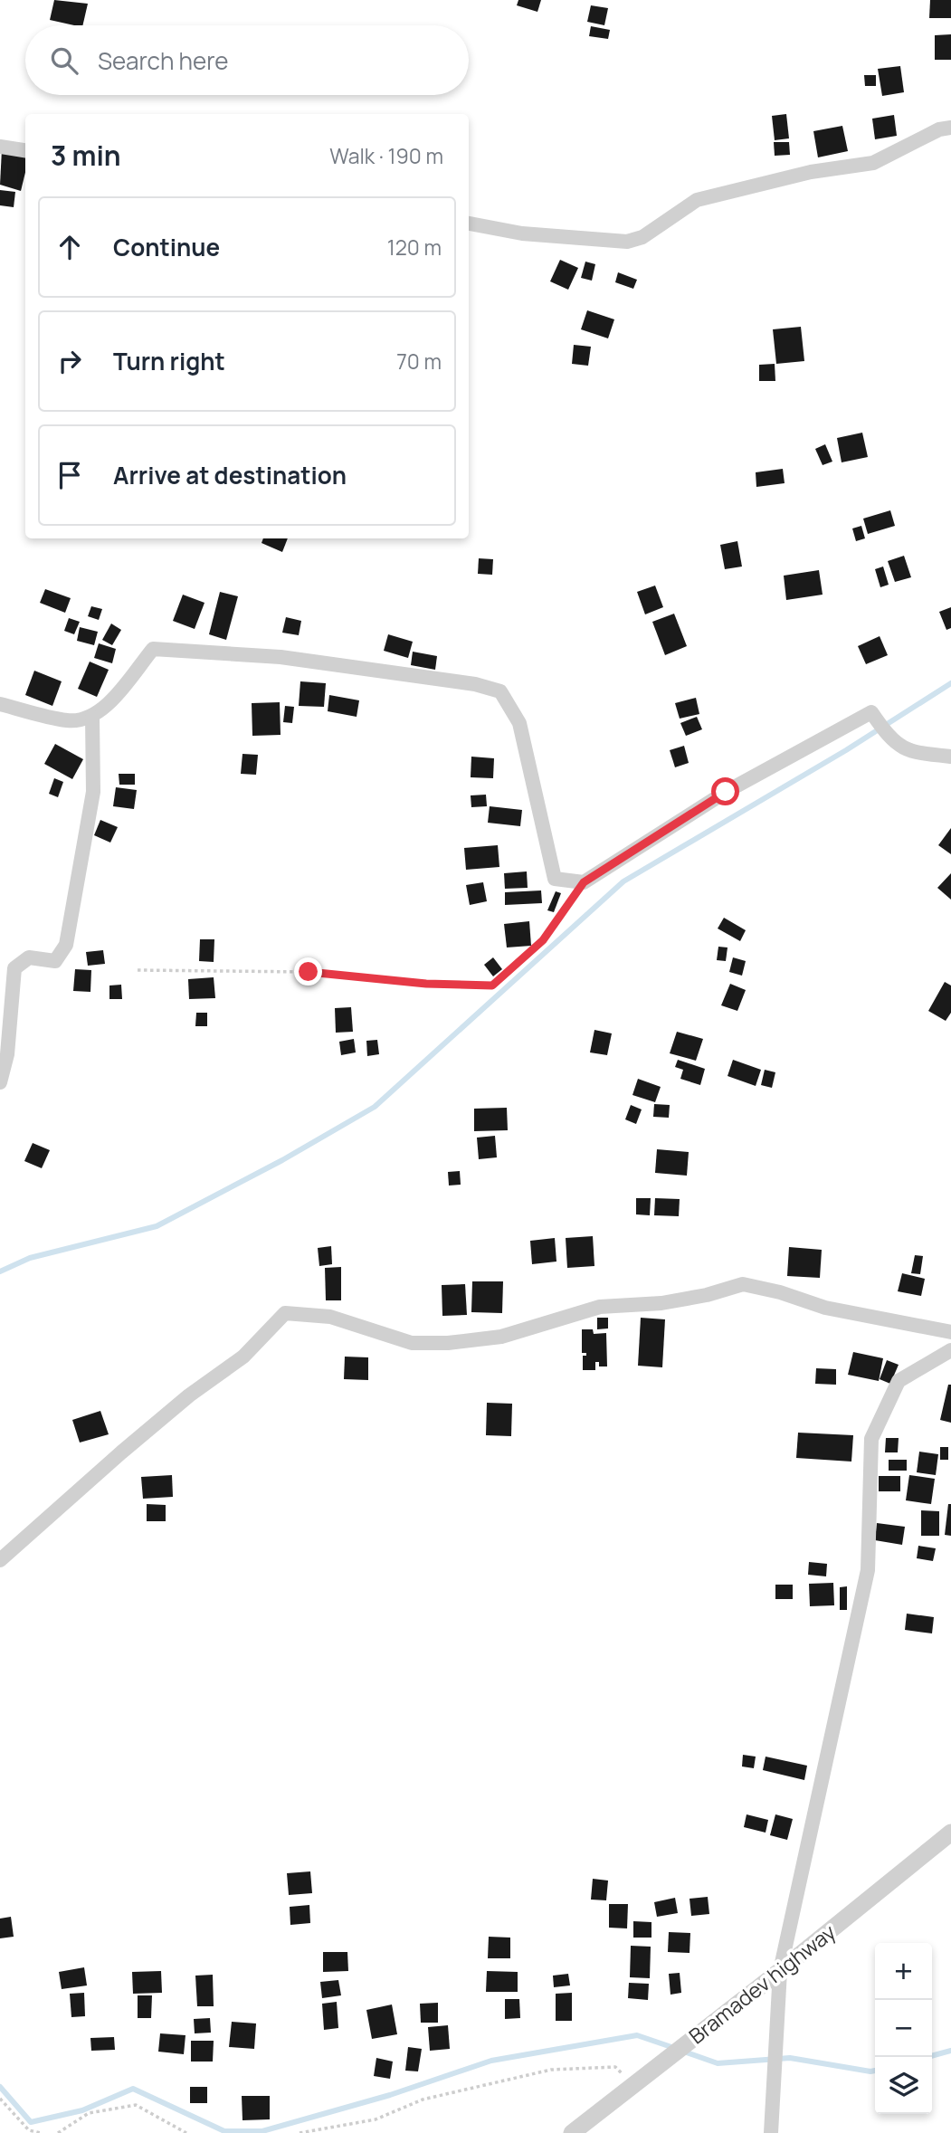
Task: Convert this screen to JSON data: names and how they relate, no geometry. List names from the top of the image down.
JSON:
{
  "streets": {
    "street": ["Bramadev highway"]
  },
  "page": {
    "search": "Search here",
    "heading": ["3 min", "Walk · 190 m"],
    "list": [
      ["Continue", "120 m"],
      ["Turn right", "70 m"],
      "Arrive at destination"
    ],
    "map_buttons": ["+", "−"]
  }
}
